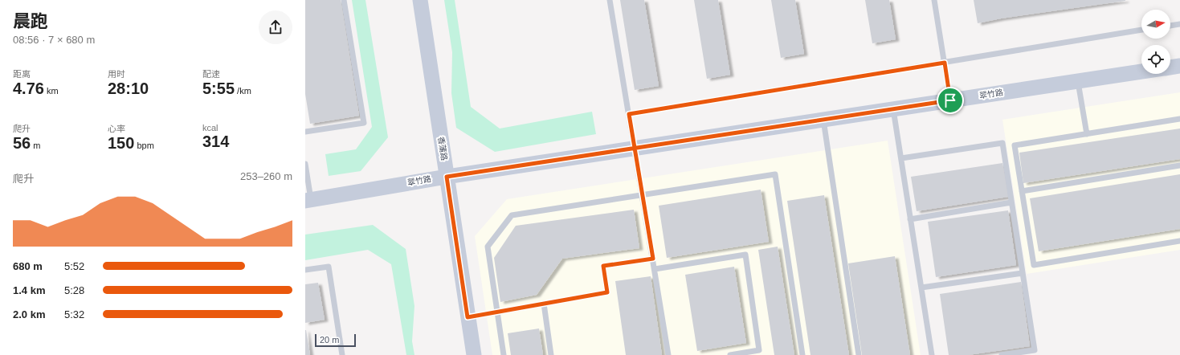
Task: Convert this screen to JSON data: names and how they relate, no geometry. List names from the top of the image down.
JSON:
{
  "streets": {
    "street": ["翠竹路", "香蒲路"]
  },
  "crossings": [
    ["翠竹路", "香蒲路"]
  ],
  "scale_bar": "20 m",
  "north": "right",
  "page": {
    "heading": ["晨跑", "08:56 · 7 × 680 m"],
    "stats": [
      ["距离", "4.76 km"],
      ["用时", "28:10"],
      ["配速", "5:55 /km"],
      ["爬升", "56 m"],
      ["心率", "150 bpm"],
      ["kcal", "314"]
    ],
    "chart": ["爬升", "253–260 m"],
    "list": [
      {
        "name": "680 m",
        "note": "5:52"
      },
      {
        "name": "1.4 km",
        "note": "5:28"
      },
      {
        "name": "2.0 km",
        "note": "5:32"
      }
    ],
    "scale": "20 m"
  }
}
